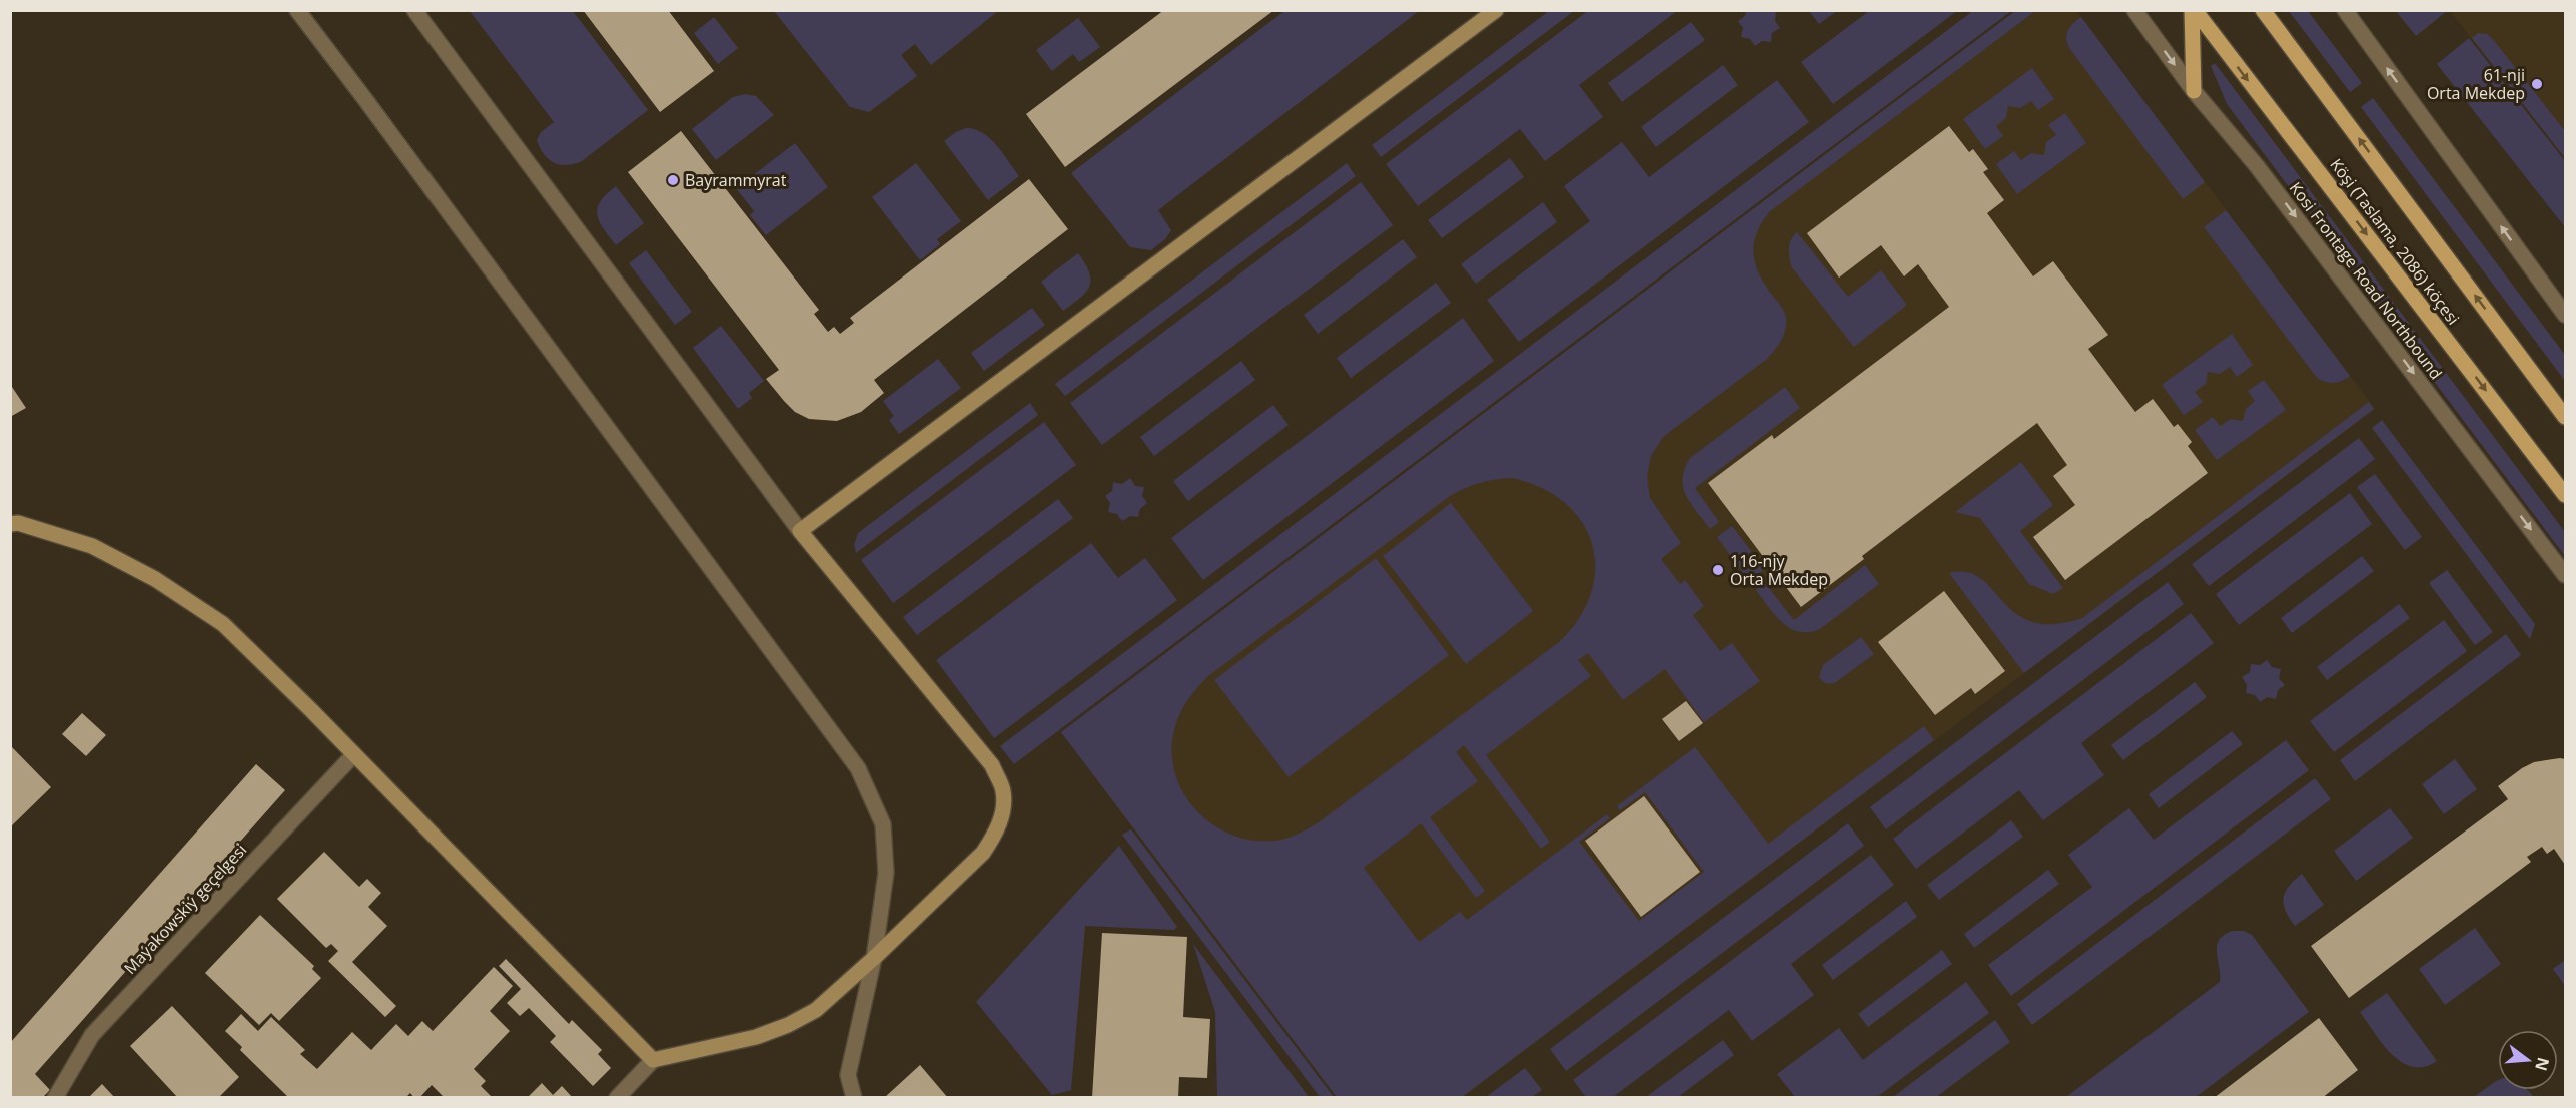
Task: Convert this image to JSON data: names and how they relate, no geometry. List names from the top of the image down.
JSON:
{
  "streets": {
    "main road": ["Köşi (Taslama, 2086) köçesi"],
    "street": ["Kosi Frontage Road Northbound", "Maýakowskiý geçelgesi"]
  },
  "one_way": ["Kosi Frontage Road Northbound"],
  "places": ["61-nji Orta Mekdep", "Bayrammyrat", "116-njy Orta Mekdep"],
  "north": "right"
}
